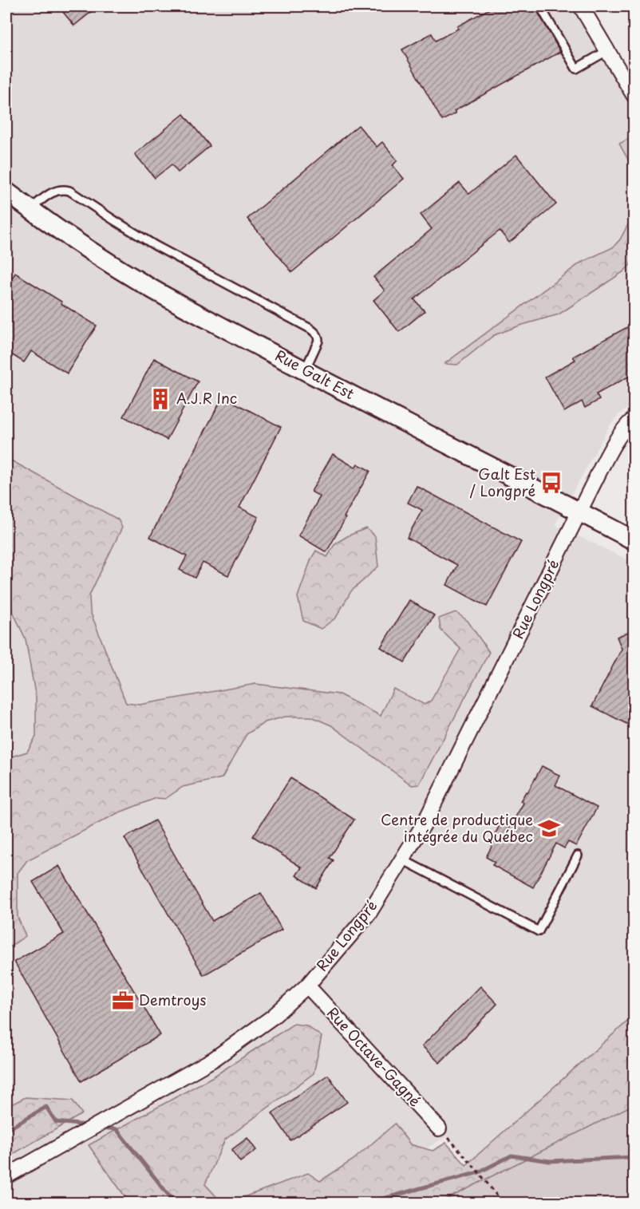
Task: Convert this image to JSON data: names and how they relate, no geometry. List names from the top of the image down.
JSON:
{
  "streets": {
    "street": ["Rue Galt Est", "Rue Longpré", "Rue Octave-Gagné"]
  },
  "crossings": [
    ["Rue Galt Est", "Rue Longpré"],
    ["Rue Longpré", "Rue Octave-Gagné"]
  ],
  "places": {
    "building": ["A.J.R Inc"],
    "bus stop": ["Galt Est / Longpré"],
    "school or university": ["Centre de productique intégrée du Québec"],
    "office": ["Demtroys"]
  }
}
